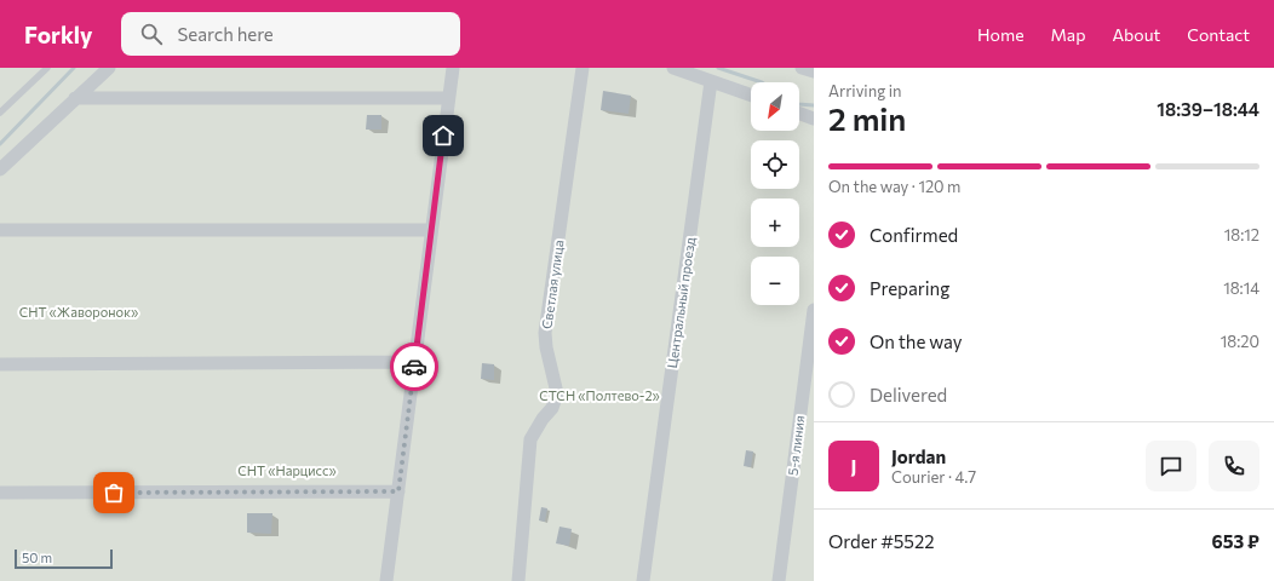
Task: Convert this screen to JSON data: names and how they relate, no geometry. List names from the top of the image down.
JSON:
{
  "streets": {
    "street": ["Светлая улица", "Центральный проезд", "5-я линия"]
  },
  "parks": ["СНТ «Жаворонок»", "СТСН «Полтево-2»", "СНТ «Нарцисс»"],
  "scale_bar": "50 m",
  "north": "bottom left",
  "page": {
    "header": "Forkly",
    "search": "Search here",
    "nav": [
      "Home",
      "Map",
      "About",
      "Contact"
    ],
    "heading": ["2 min", "Arriving in", "18:39–18:44"],
    "panel": [
      "Jordan",
      "Courier · 4.7",
      "Order #5522",
      "653 ₽"
    ],
    "map_buttons": ["+", "−"],
    "bar": "On the way · 120 m",
    "list": [
      ["Confirmed", "18:12"],
      ["Preparing", "18:14"],
      ["On the way", "18:20"],
      "Delivered"
    ],
    "round": "J",
    "scale": "50 m"
  }
}
